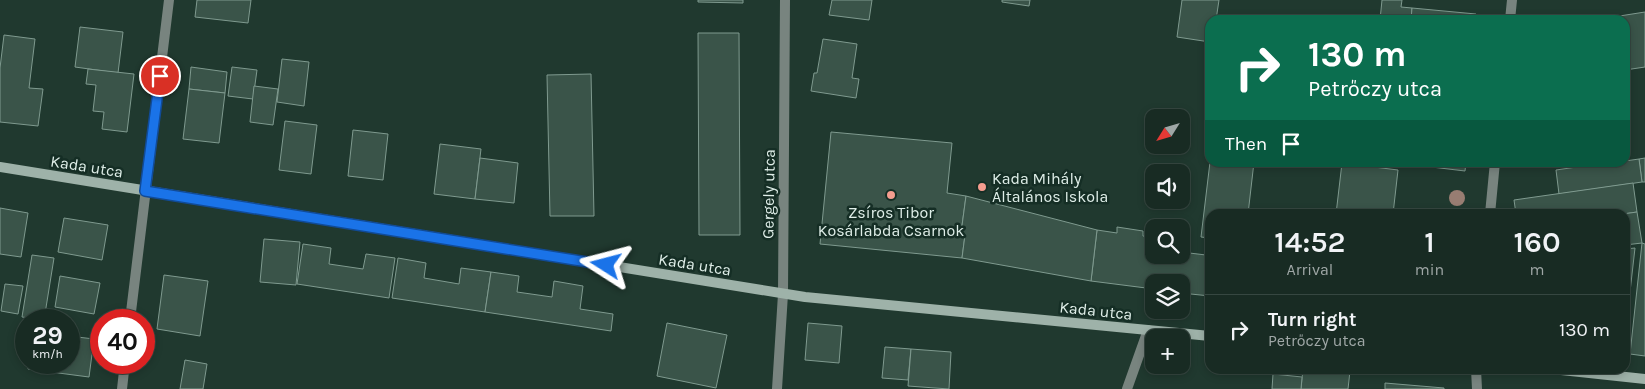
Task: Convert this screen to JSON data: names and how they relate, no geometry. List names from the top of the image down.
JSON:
{
  "streets": {
    "street": ["Kada utca", "Gergely utca"]
  },
  "crossings": [
    ["Kada utca", "Gergely utca"]
  ],
  "places": ["Kada Mihály Általános Iskola", "Zsíros Tibor Kosárlabda Csarnok"],
  "north": "bottom left",
  "page": {
    "turn": ["130 m", "Petrőczy utca"],
    "map_buttons": "+",
    "then": "Then",
    "eta": [
      "14:52",
      "Arrival",
      "1",
      "min",
      "160",
      "m"
    ],
    "list": [
      {
        "name": "Turn right",
        "note": "Petrőczy utca",
        "value": "130 m"
      }
    ],
    "speed": "29 km/h",
    "limit": "40"
  }
}
